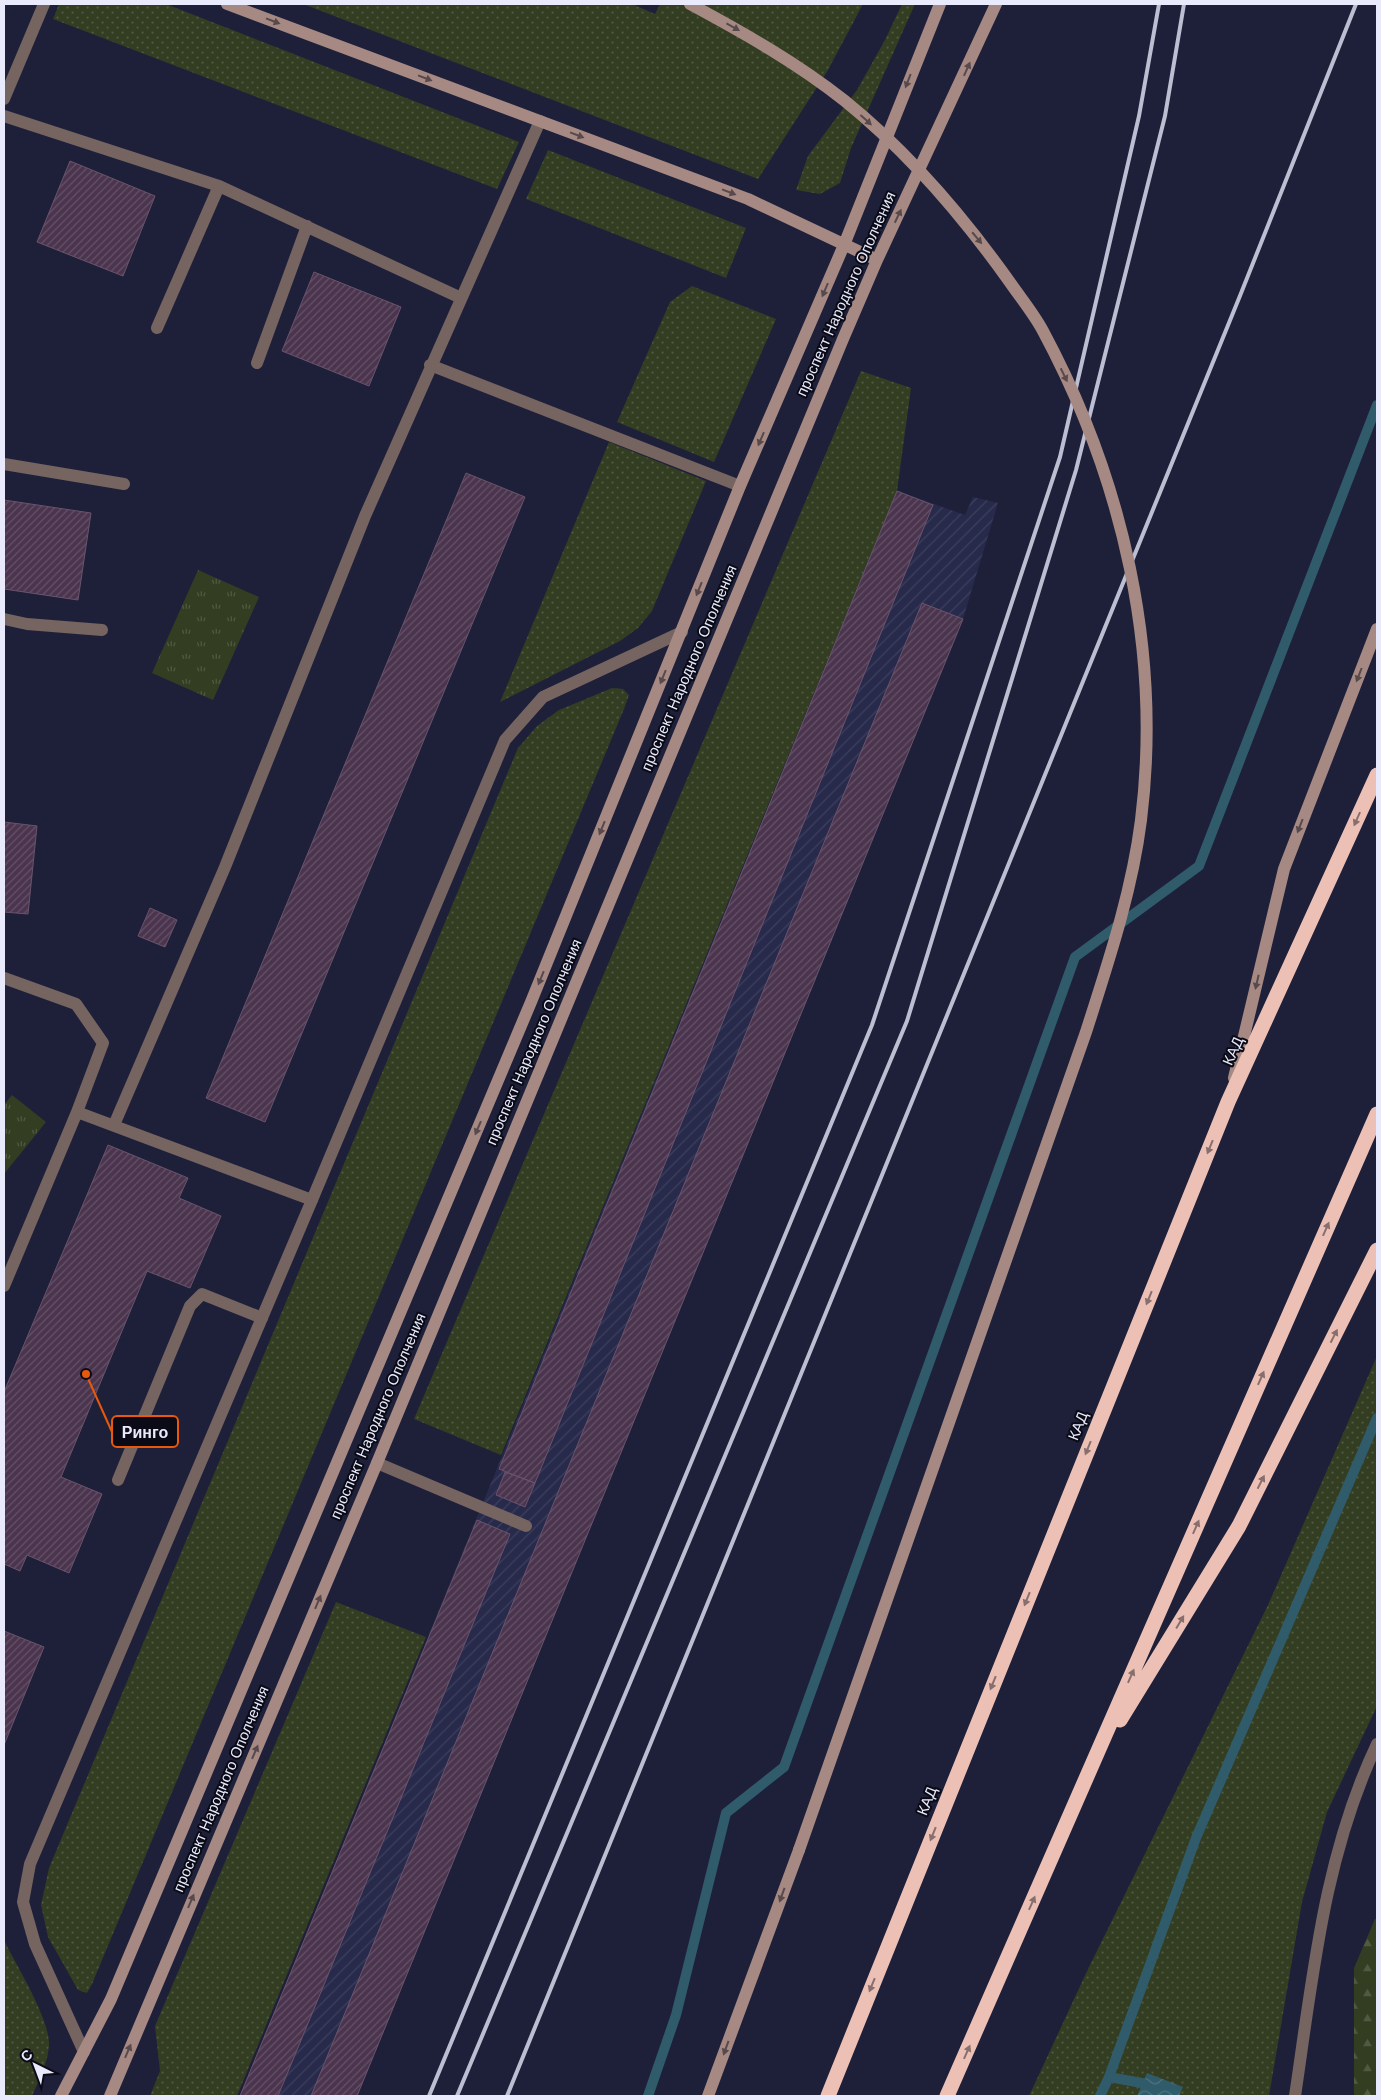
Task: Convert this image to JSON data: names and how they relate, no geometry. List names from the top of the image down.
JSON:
{
  "streets": {
    "highway": ["КАД"],
    "main road": ["проспект Народного Ополчения"]
  },
  "places": ["Ринго"],
  "north": "top left"
}
